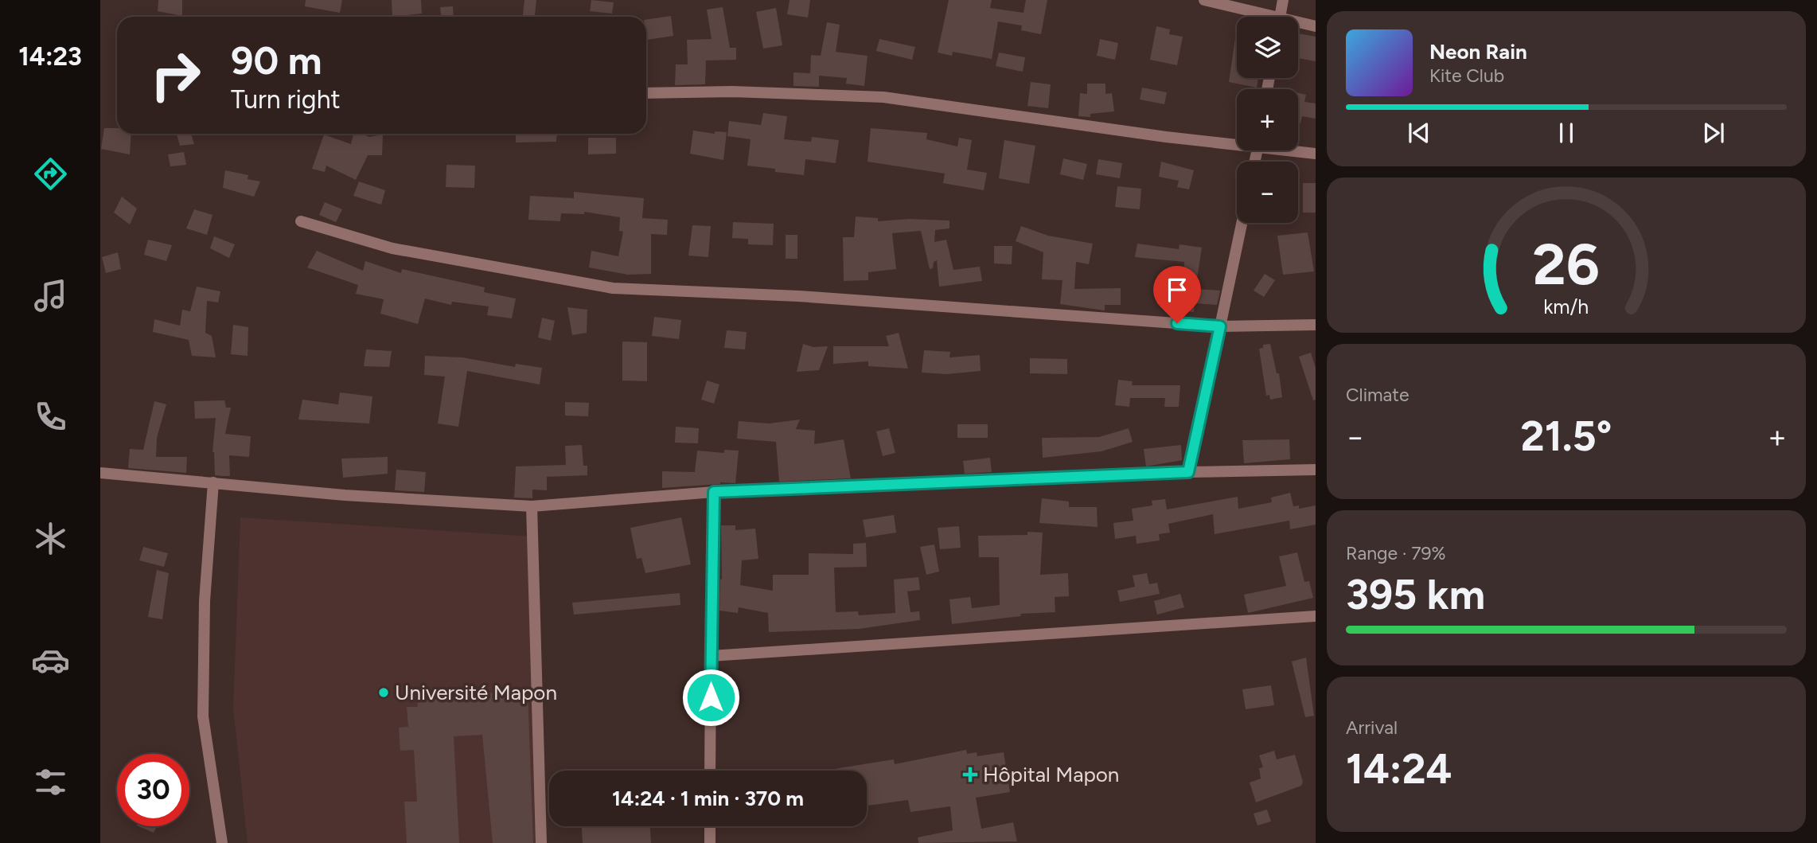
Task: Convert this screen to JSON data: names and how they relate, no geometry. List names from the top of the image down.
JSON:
{
  "places": {
    "other": ["Université Mapon"],
    "health": ["Hôpital Mapon"]
  },
  "page": {
    "tabs": "14:23",
    "map_buttons": ["+", "−"],
    "turn": ["90 m", "Turn right"],
    "song": ["Neon Rain", "Kite Club"],
    "tile": [
      "Climate",
      ["Range · 79%", "395 km"],
      ["Arrival", "14:24"]
    ],
    "heat": ["−", "21.5°", "+"],
    "limit": "30",
    "trip": "14:24 · 1 min · 370 m",
    "gauge": ["26", "km/h"]
  }
}
